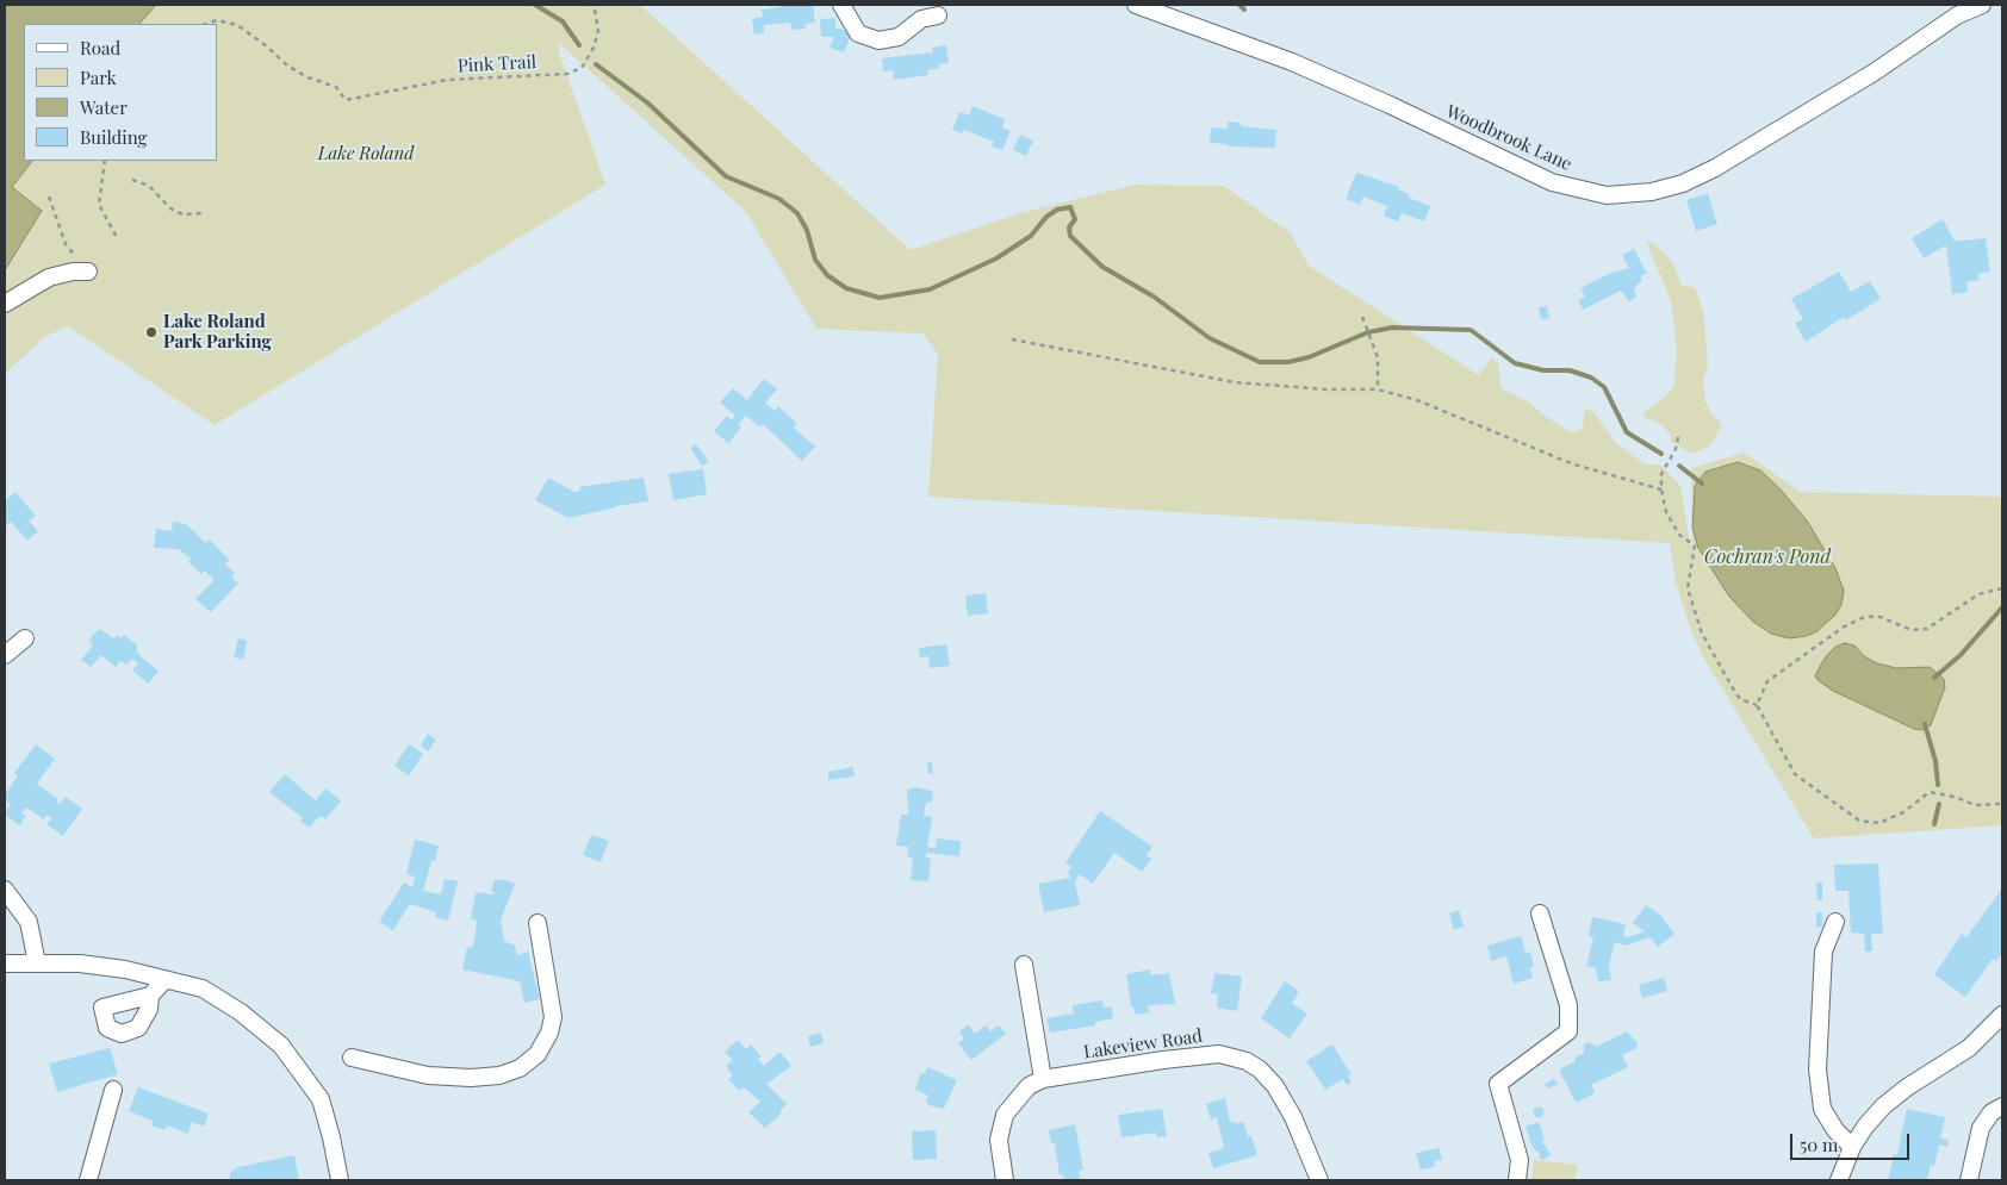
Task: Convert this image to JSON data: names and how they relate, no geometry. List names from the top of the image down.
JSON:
{
  "streets": {
    "street": ["Woodbrook Lane", "Lakeview Road"],
    "path": ["Pink Trail"]
  },
  "water": ["Cochran's Pond"],
  "parks": ["Lake Roland"],
  "places": ["Lake Roland Park Parking"],
  "legend": [
    "Road",
    "Park",
    "Water",
    "Building"
  ],
  "scale_bar": "50 m"
}
